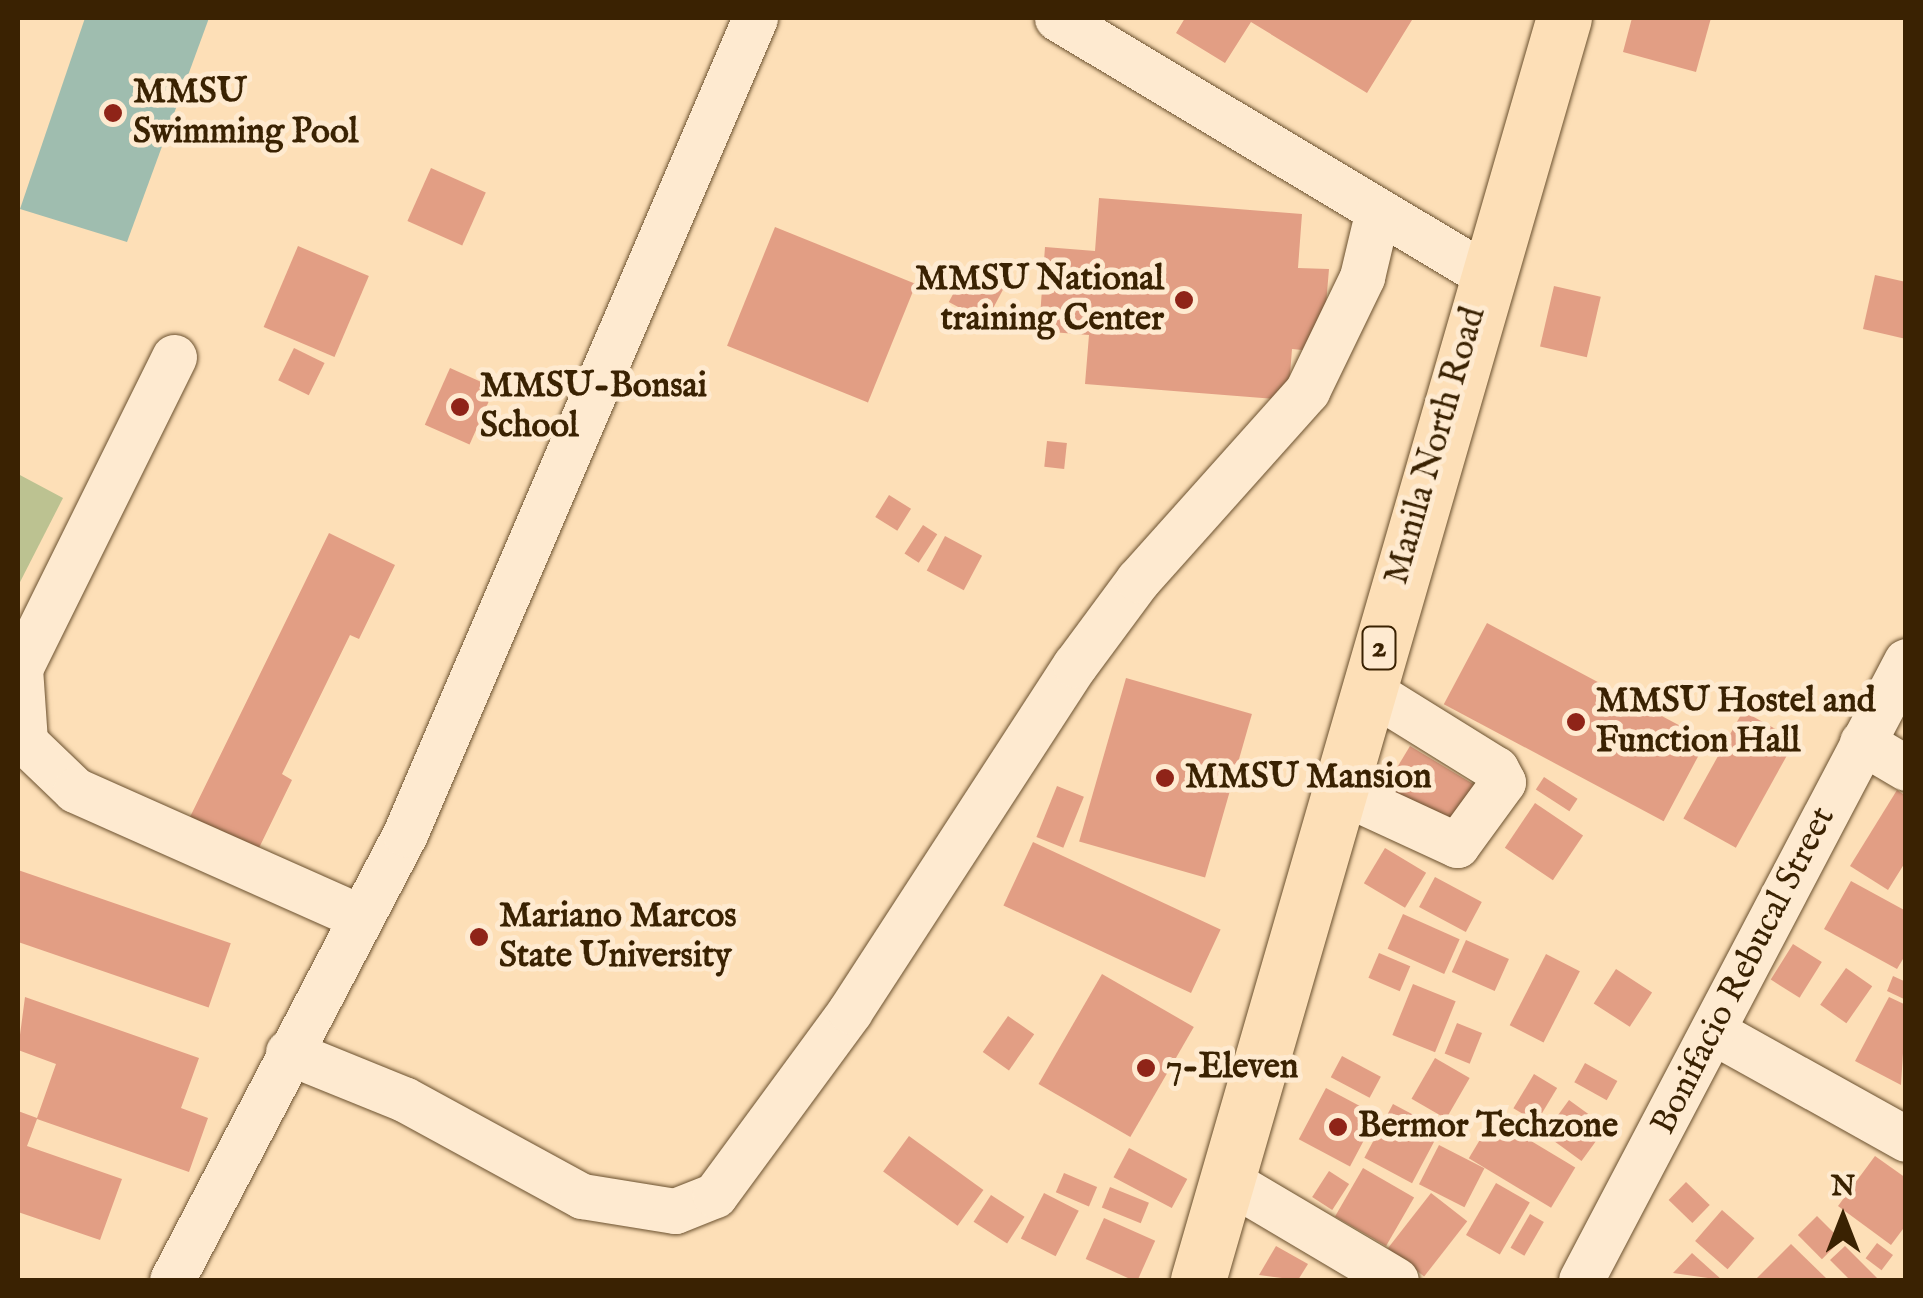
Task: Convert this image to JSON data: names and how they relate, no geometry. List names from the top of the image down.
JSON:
{
  "streets": {
    "highway": ["Manila North Road", "2"],
    "street": ["Bonifacio Rebucal Street"]
  },
  "places": [
    "MMSU Swimming Pool",
    "MMSU National training Center",
    "MMSU-Bonsai School",
    "MMSU Hostel and Function Hall",
    "MMSU Mansion",
    "Mariano Marcos State University",
    "7-Eleven",
    "Bermor Techzone"
  ],
  "north": "top"
}
